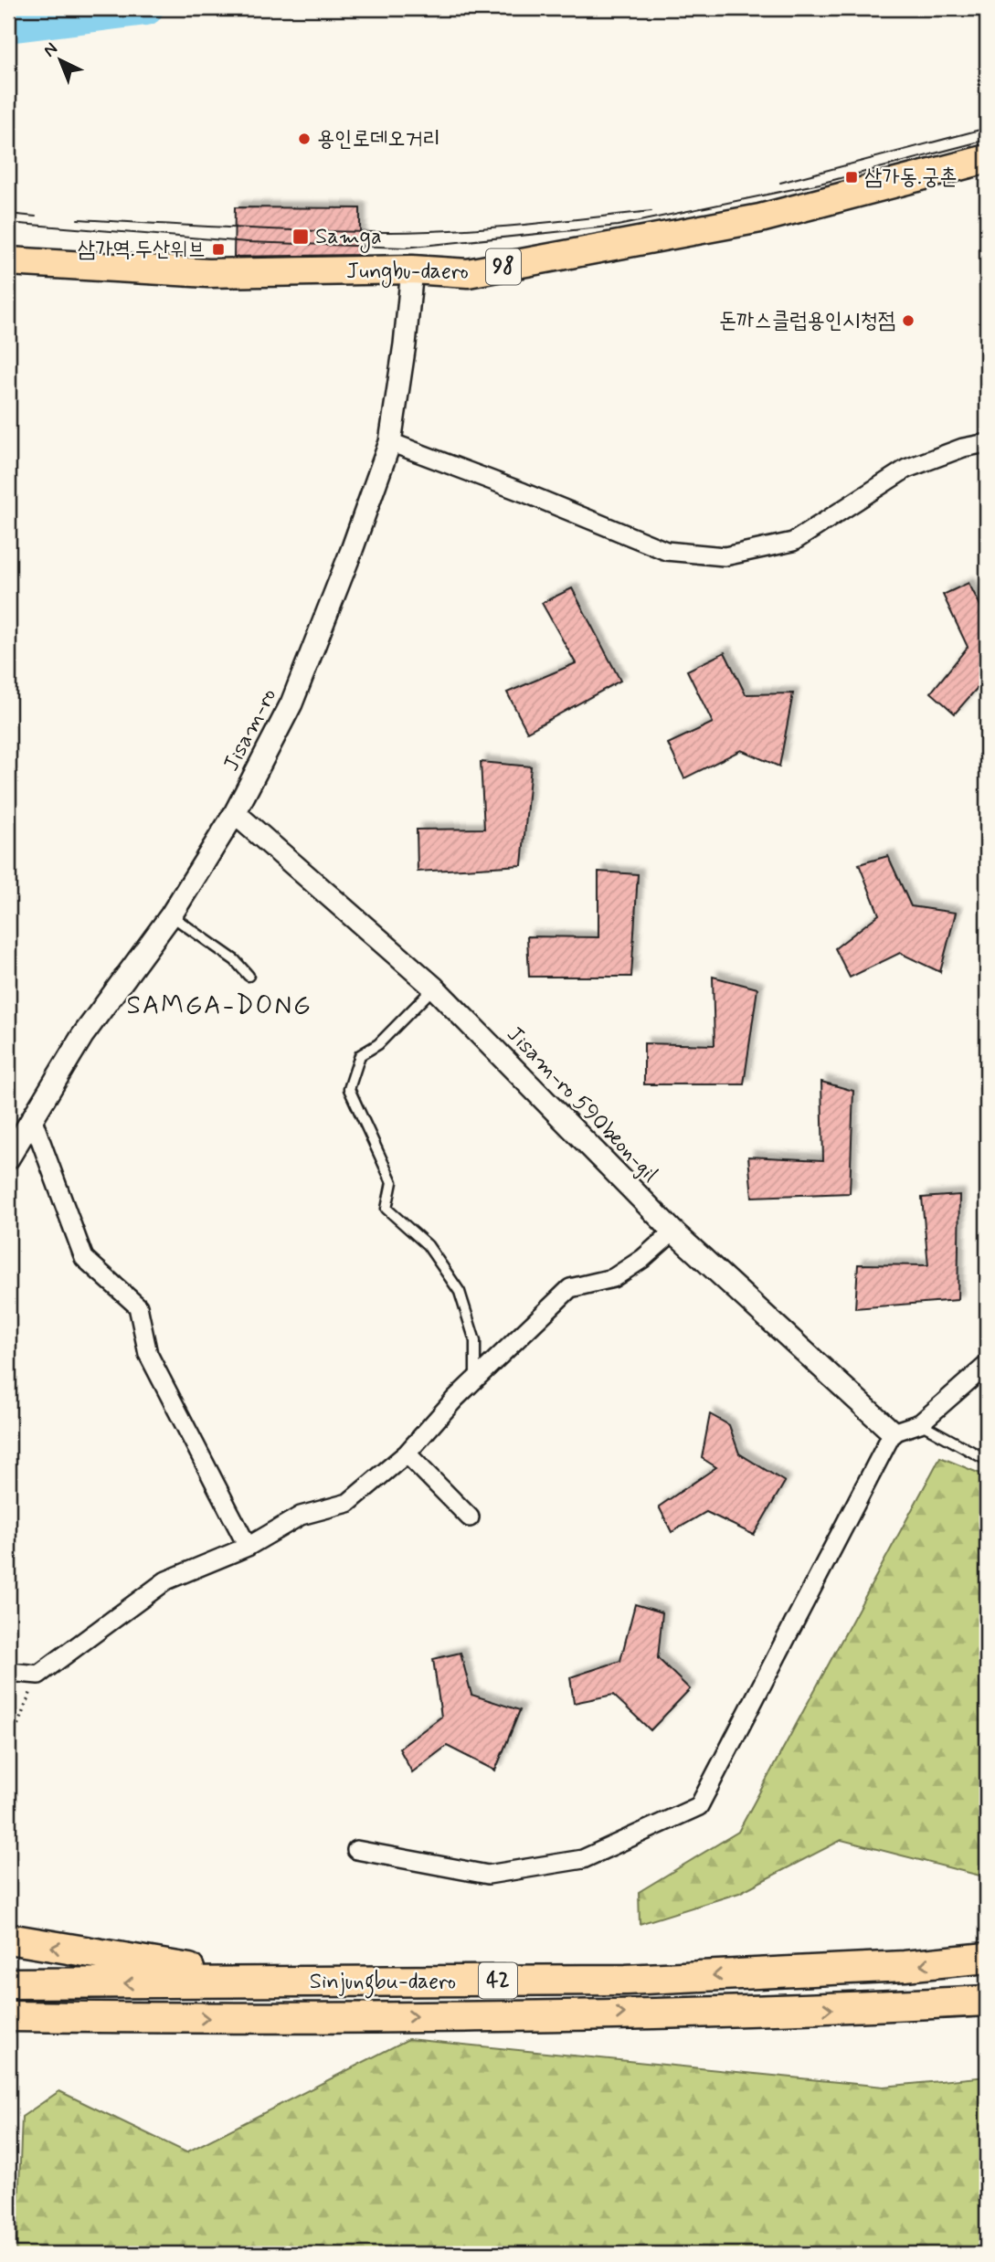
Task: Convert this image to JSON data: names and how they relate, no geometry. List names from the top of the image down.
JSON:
{
  "streets": {
    "highway": ["42", "Sinjungbu-daero"],
    "main road": ["98", "Jungbu-daero"],
    "street": ["Jisam-ro", "Jisam-ro 590beon-gil"]
  },
  "crossings": [
    ["Jungbu-daero", "Jisam-ro"],
    ["Jisam-ro", "Jisam-ro 590beon-gil"]
  ],
  "districts": ["SAMGA-DONG"],
  "places": {
    "other": ["용인로데오거리", "돈까스클럽용인시청점"],
    "transit": ["삼가동.궁촌", "Samga", "삼가역.두산위브"]
  },
  "north": "top left"
}
